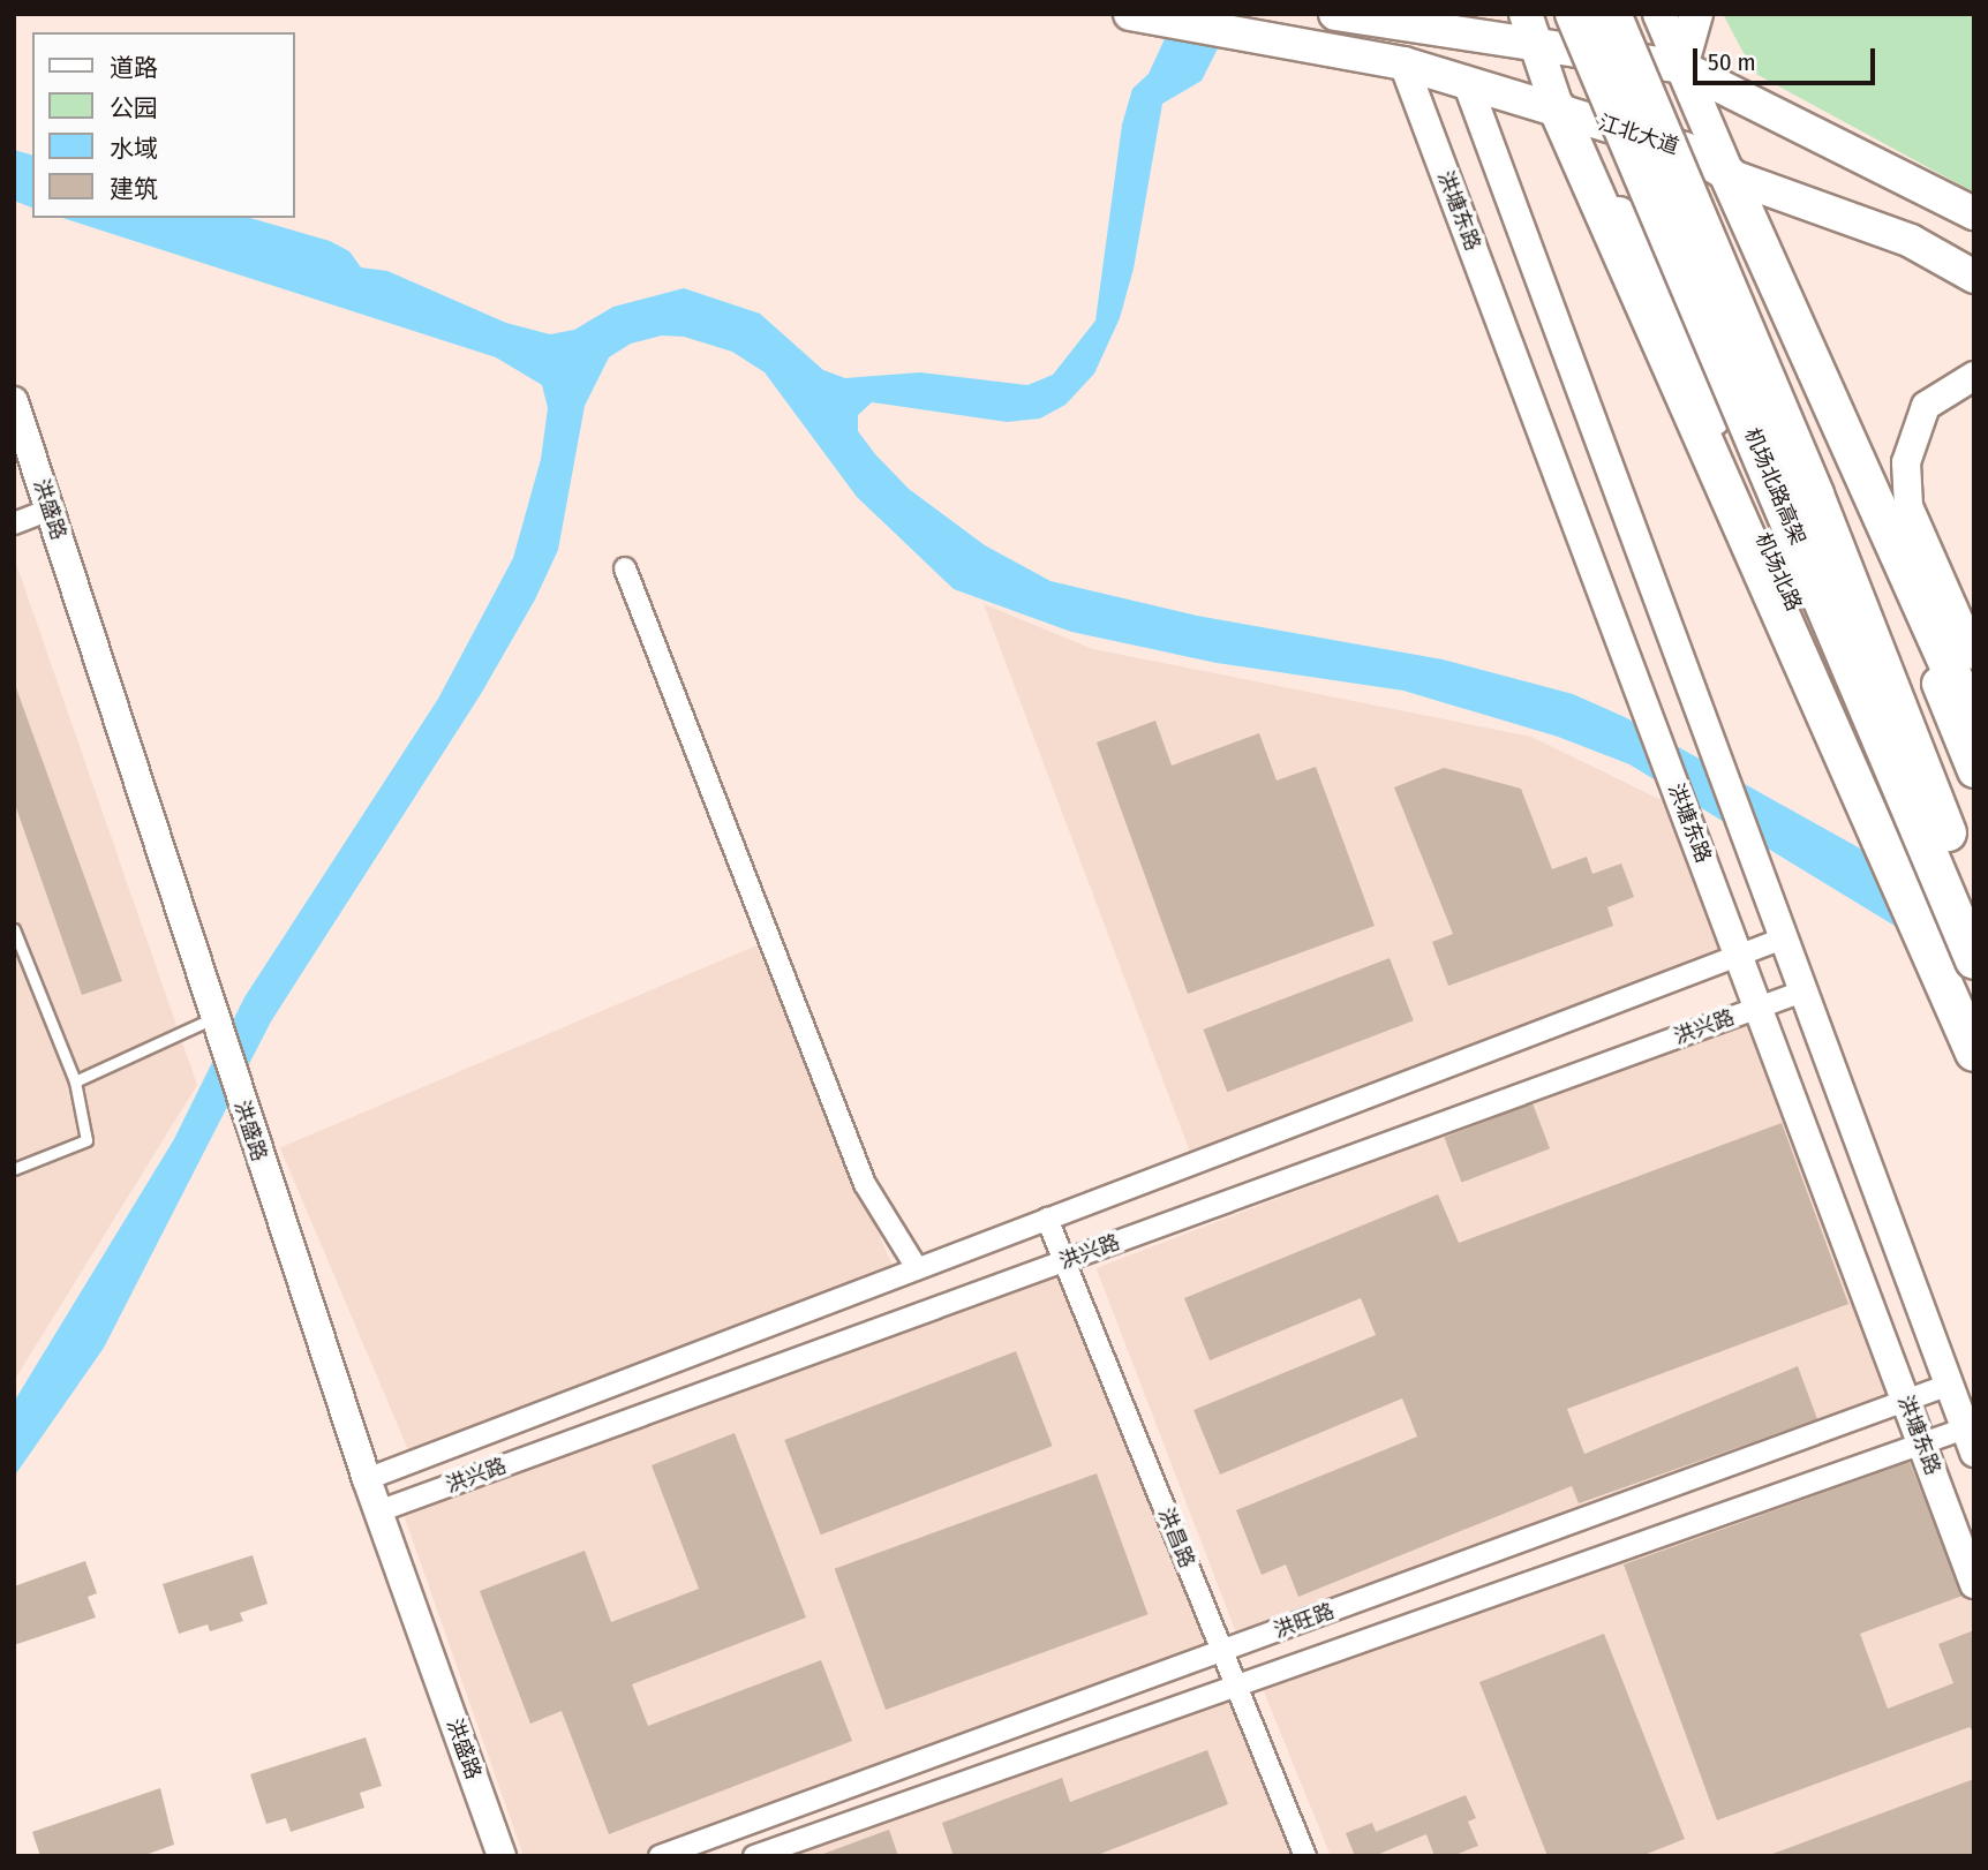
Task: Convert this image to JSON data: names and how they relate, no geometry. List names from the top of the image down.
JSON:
{
  "streets": {
    "highway": ["机场北路高架"],
    "main road": [
      "江北大道",
      "洪塘东路",
      "洪盛路",
      "机场北路"
    ],
    "street": ["洪兴路", "洪昌路", "洪旺路"]
  },
  "crossings": [
    ["江北大道", "洪塘东路"],
    ["江北大道", "机场北路"],
    ["洪塘东路", "洪兴路"],
    ["洪塘东路", "洪旺路"],
    ["洪盛路", "洪兴路"],
    ["洪兴路", "洪昌路"],
    ["洪昌路", "洪旺路"]
  ],
  "legend": [
    "道路",
    "公园",
    "水域",
    "建筑"
  ],
  "scale_bar": "50 m"
}
